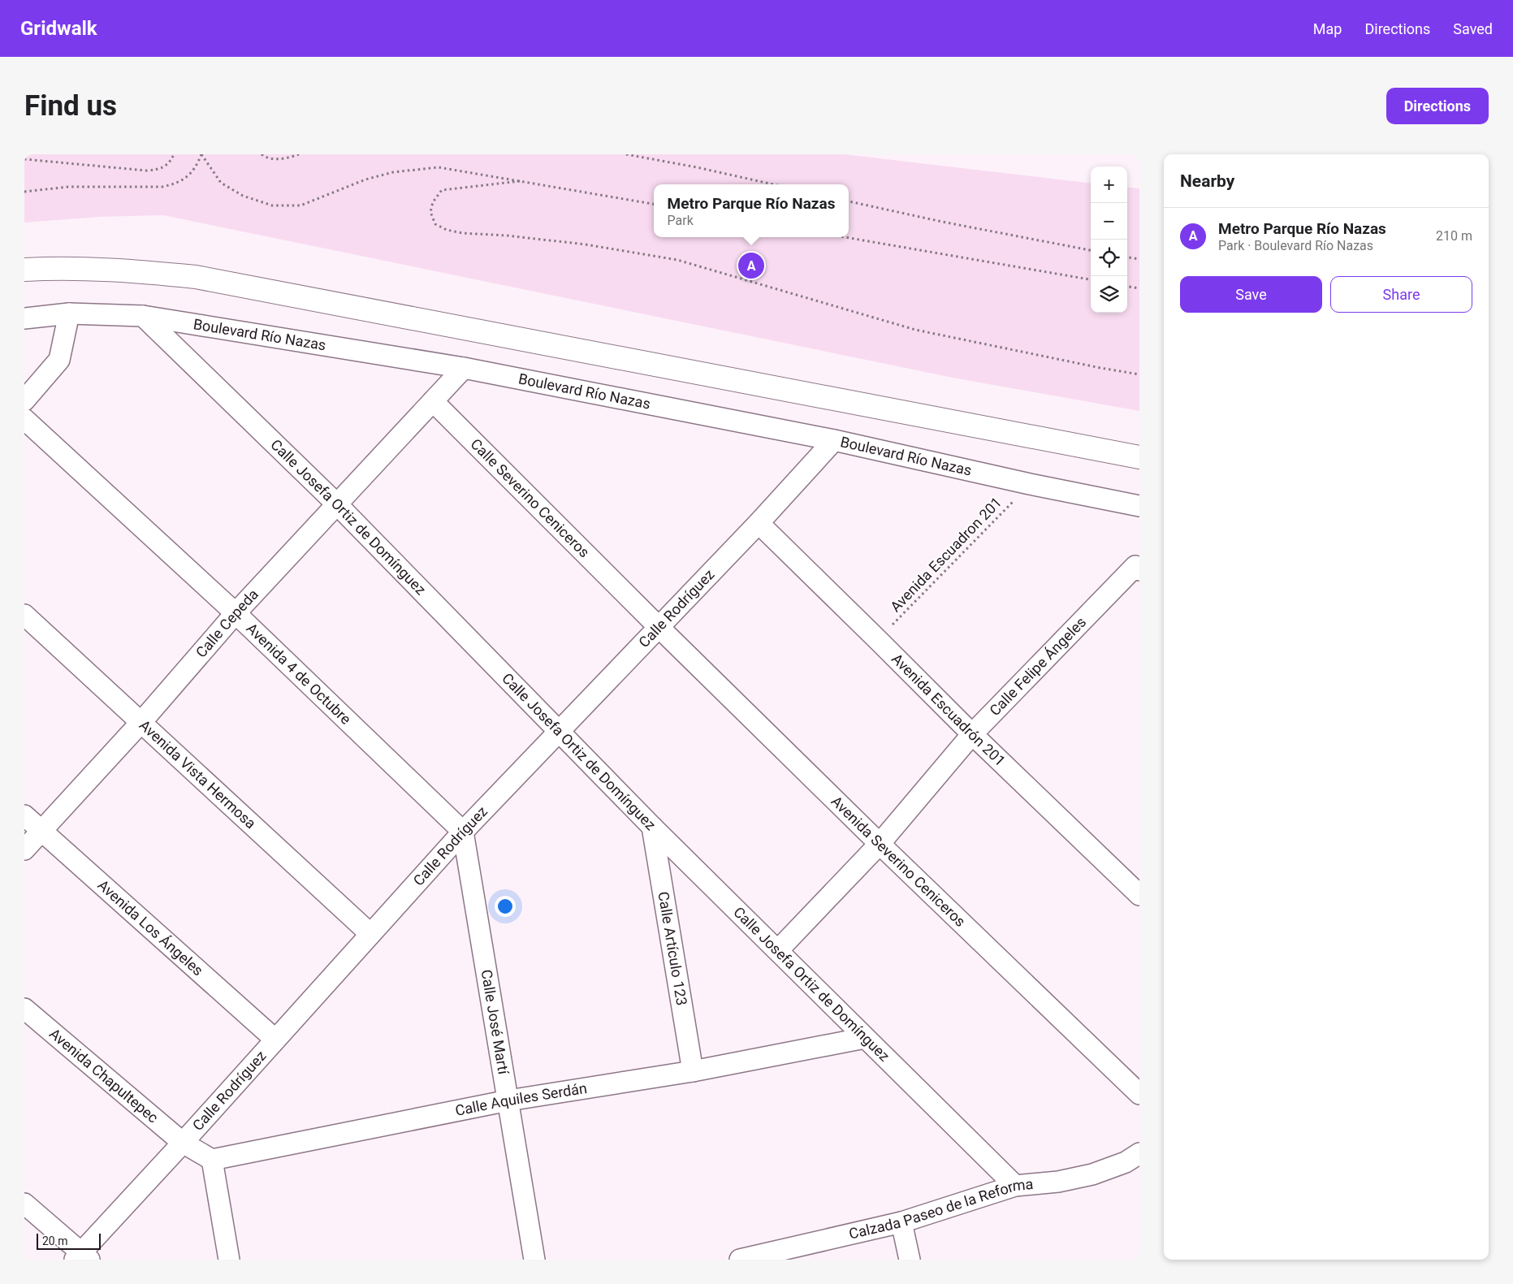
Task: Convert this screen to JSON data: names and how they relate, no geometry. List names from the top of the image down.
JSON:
{
  "streets": {
    "street": [
      "Boulevard Río Nazas",
      "Calle Severino Ceniceros",
      "Calle Josefa Ortiz de Domínguez",
      "Calle Rodríguez",
      "Calle Cepeda",
      "Calle Felipe Ángeles",
      "Avenida 4 de Octubre",
      "Avenida Escuadrón 201",
      "Avenida Vista Hermosa",
      "Avenida Severino Ceniceros",
      "Avenida Los Ángeles",
      "Calle Artículo 123",
      "Calle José Martí",
      "Avenida Chapultepec",
      "Calle Aquiles Serdán",
      "Calzada Paseo de la Reforma"
    ],
    "path": ["Avenida Escuadron 201"]
  },
  "crossings": [
    ["Boulevard Río Nazas", "Calle Josefa Ortiz de Domínguez"],
    ["Boulevard Río Nazas", "Avenida Escuadron 201"],
    ["Boulevard Río Nazas", "Calle Rodríguez"],
    ["Calle Severino Ceniceros", "Calle Rodríguez"],
    ["Calle Severino Ceniceros", "Calle Cepeda"],
    ["Calle Severino Ceniceros", "Avenida Severino Ceniceros"],
    ["Calle Josefa Ortiz de Domínguez", "Calle Rodríguez"],
    ["Calle Josefa Ortiz de Domínguez", "Calle Cepeda"],
    ["Calle Josefa Ortiz de Domínguez", "Calle Felipe Ángeles"],
    ["Calle Josefa Ortiz de Domínguez", "Calle Artículo 123"],
    ["Calle Josefa Ortiz de Domínguez", "Calle Aquiles Serdán"],
    ["Calle Josefa Ortiz de Domínguez", "Calzada Paseo de la Reforma"],
    ["Avenida Escuadron 201", "Avenida Escuadrón 201"],
    ["Calle Rodríguez", "Avenida 4 de Octubre"],
    ["Calle Rodríguez", "Avenida Escuadrón 201"],
    ["Calle Rodríguez", "Avenida Vista Hermosa"],
    ["Calle Rodríguez", "Avenida Severino Ceniceros"],
    ["Calle Rodríguez", "Avenida Los Ángeles"],
    ["Calle Rodríguez", "Calle José Martí"],
    ["Calle Rodríguez", "Avenida Chapultepec"],
    ["Calle Cepeda", "Avenida 4 de Octubre"],
    ["Calle Cepeda", "Avenida Vista Hermosa"],
    ["Calle Cepeda", "Avenida Los Ángeles"],
    ["Calle Felipe Ángeles", "Avenida Escuadrón 201"],
    ["Calle Felipe Ángeles", "Avenida Severino Ceniceros"],
    ["Avenida 4 de Octubre", "Calle José Martí"],
    ["Calle Artículo 123", "Calle Aquiles Serdán"],
    ["Calle José Martí", "Calle Aquiles Serdán"]
  ],
  "scale_bar": "20 m",
  "page": {
    "header": "Gridwalk",
    "nav": ["Map", "Directions", "Saved"],
    "buttons": [
      "Directions",
      ["Save", "Share"]
    ],
    "title": "Find us",
    "heading": "Nearby",
    "map_buttons": ["+", "−"],
    "popup": ["Metro Parque Río Nazas", "Park"],
    "list": [
      {
        "mark": "A",
        "name": "Metro Parque Río Nazas",
        "note": "Park · Boulevard Río Nazas",
        "value": "210 m"
      }
    ],
    "pins": "A",
    "scale": "20 m"
  }
}
